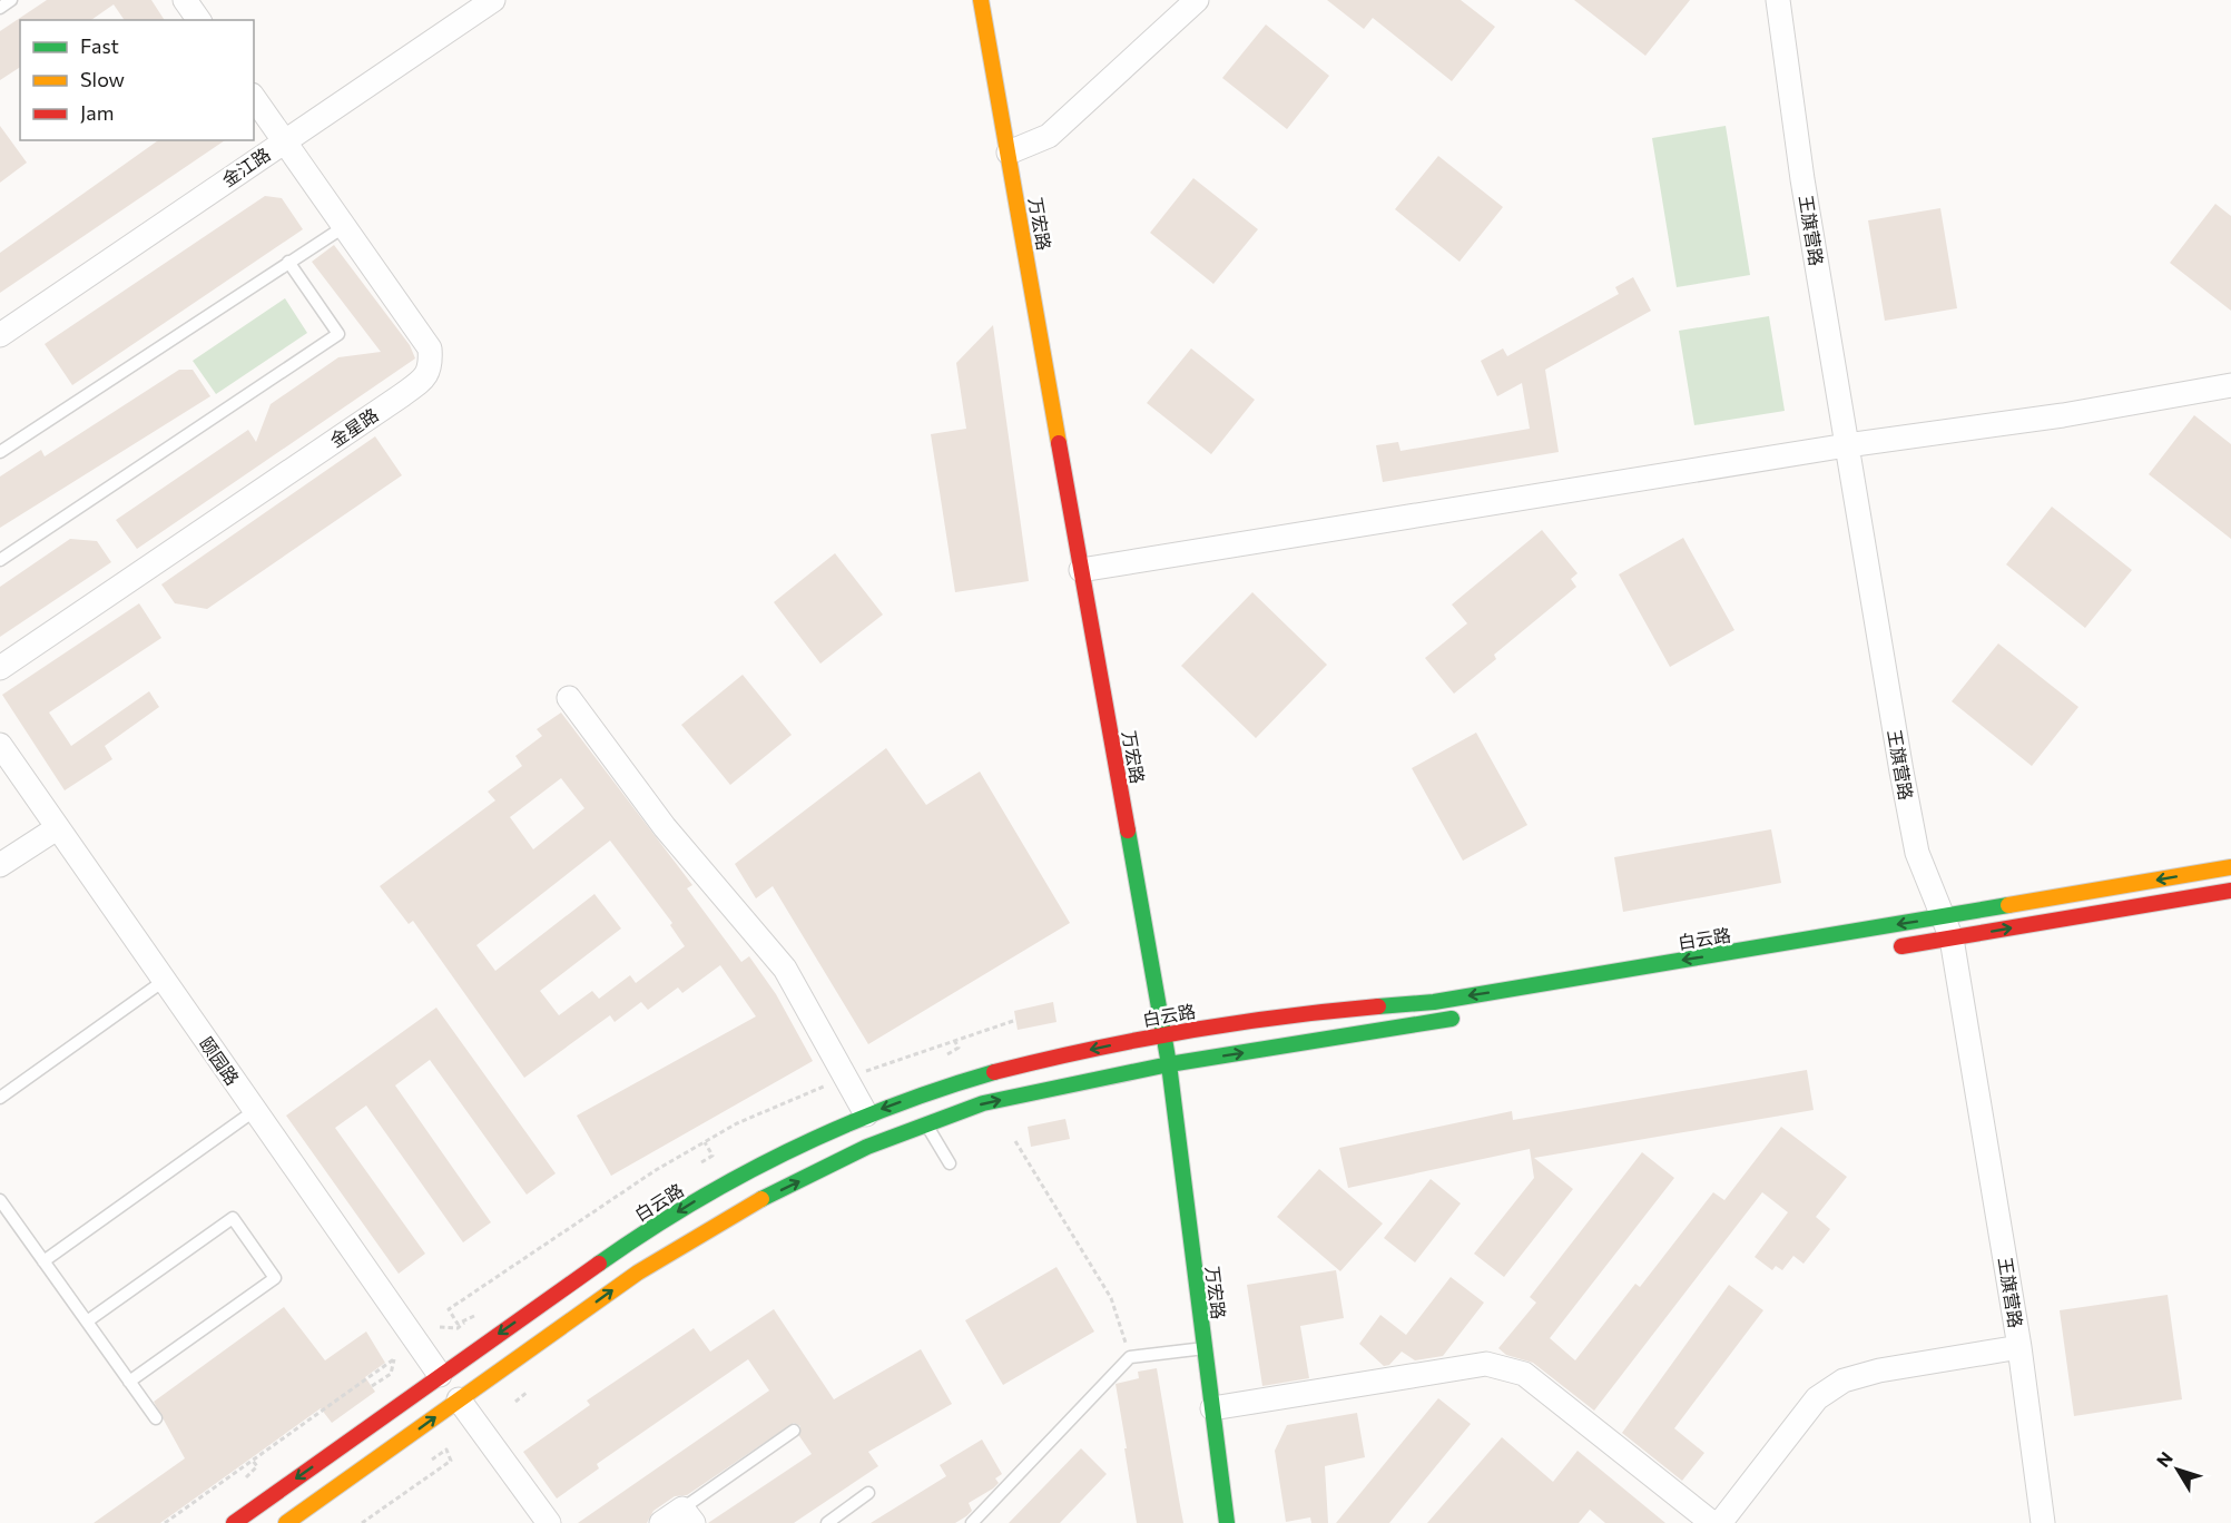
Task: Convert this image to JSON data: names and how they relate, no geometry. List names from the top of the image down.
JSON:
{
  "streets": {
    "main road": ["万宏路", "白云路"],
    "street": [
      "金江路",
      "王旗营路",
      "金星路",
      "颐园路"
    ]
  },
  "crossings": [
    ["金江路", "金星路"],
    ["万宏路", "白云路"],
    ["王旗营路", "白云路"],
    ["白云路", "颐园路"]
  ],
  "legend": ["Fast", "Slow", "Jam"],
  "north": "top left"
}
